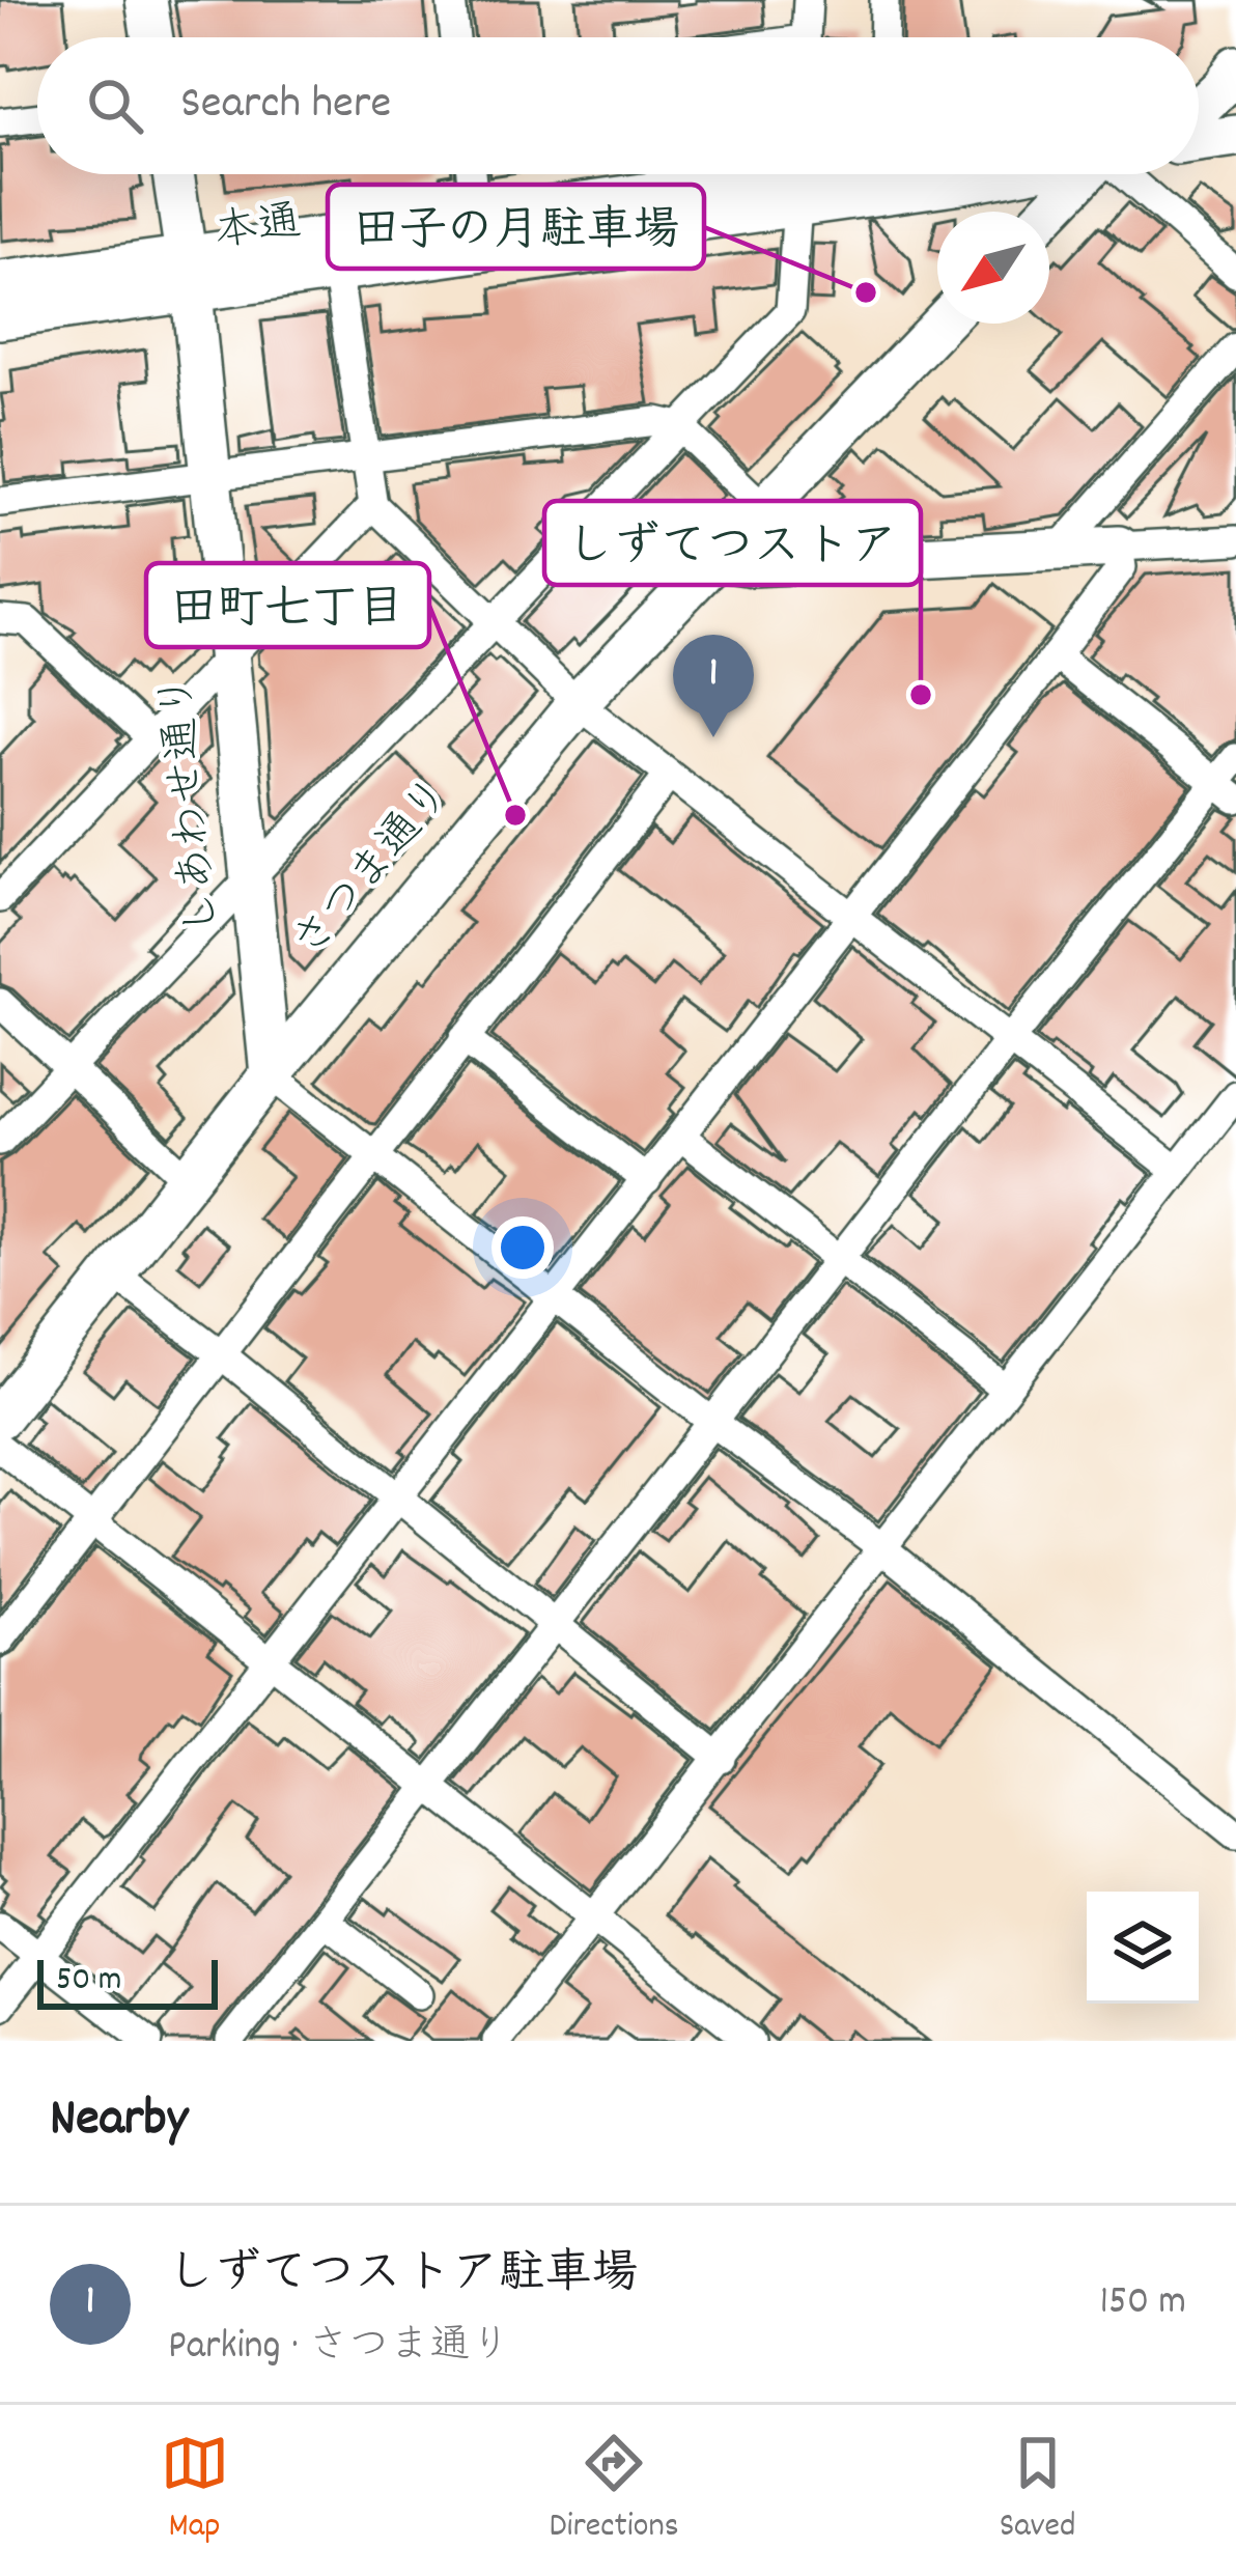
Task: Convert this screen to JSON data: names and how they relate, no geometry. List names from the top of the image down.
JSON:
{
  "streets": {
    "main road": ["本通", "しあわせ通り", "さつま通り"]
  },
  "crossings": [
    ["本通", "しあわせ通り"],
    ["しあわせ通り", "さつま通り"]
  ],
  "places": ["田子の月駐車場", "しずてつストア", "田町七丁目"],
  "scale_bar": "50 m",
  "north": "bottom left",
  "page": {
    "search": "Search here",
    "pins": "1",
    "scale": "50 m",
    "heading": "Nearby",
    "list": [
      {
        "mark": "1",
        "name": "しずてつストア駐車場",
        "note": "Parking · さつま通り",
        "value": "150 m"
      }
    ],
    "nav": ["Map", "Directions", "Saved"]
  }
}
